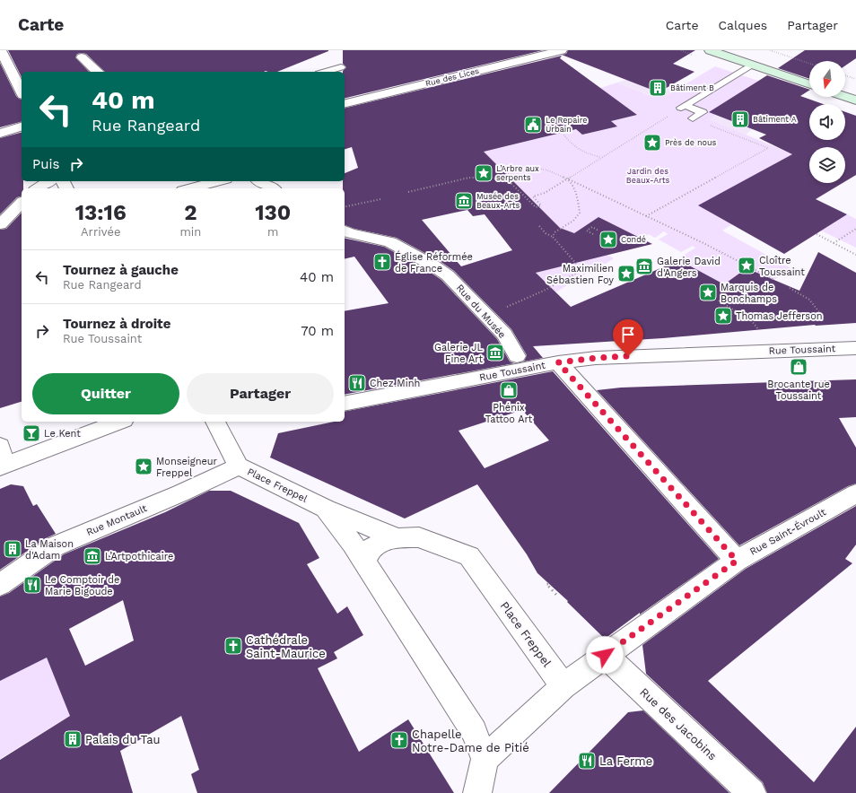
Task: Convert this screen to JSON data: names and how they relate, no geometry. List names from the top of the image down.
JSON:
{
  "streets": {
    "street": [
      "Rue des Lices",
      "Rue du Musée",
      "Rue Toussaint",
      "Place Freppel",
      "Rue Montault",
      "Rue Saint-Évroult",
      "Rue des Jacobins"
    ]
  },
  "crossings": [
    ["Place Freppel", "Rue Montault"],
    ["Place Freppel", "Rue Saint-Évroult"],
    ["Rue Saint-Évroult", "Rue des Jacobins"]
  ],
  "parks": ["Jardin des Beaux-Arts"],
  "places": {
    "building": [
      "Bâtiment B",
      "Bâtiment A",
      "La Maison d'Adam",
      "Palais du Tau"
    ],
    "public building": ["Le Repaire Urbain"],
    "place": [
      "Près de nous",
      "L’Arbre aux serpents",
      "Condé",
      "Cloître Toussaint",
      "Maximilien Sébastien Foy",
      "Marquis de Bonchamps",
      "Thomas Jefferson",
      "Monseigneur Freppel"
    ],
    "museum": [
      "Musée des Beaux-Arts",
      "Galerie David d'Angers",
      "Galerie JL Fine Art",
      "L’Artpothicaire"
    ],
    "church": ["Église Réformée de France", "Cathédrale Saint-Maurice", "Chapelle Notre-Dame de Pitié"],
    "shop": ["Brocante rue Toussaint", "Phénix Tattoo Art"],
    "restaurant": ["Chez Minh", "Le Comptoir de Marie Bigoude", "La Ferme"],
    "bar": ["Le Kent"]
  },
  "north": "bottom",
  "page": {
    "header": "Carte",
    "nav": ["Carte", "Calques", "Partager"],
    "turn": ["40 m", "Rue Rangeard"],
    "then": "Puis",
    "eta": [
      "13:16",
      "Arrivée",
      "2",
      "min",
      "130",
      "m"
    ],
    "list": [
      {
        "name": "Tournez à gauche",
        "note": "Rue Rangeard",
        "value": "40 m"
      },
      {
        "name": "Tournez à droite",
        "note": "Rue Toussaint",
        "value": "70 m"
      }
    ],
    "buttons": ["Quitter", "Partager"]
  }
}
